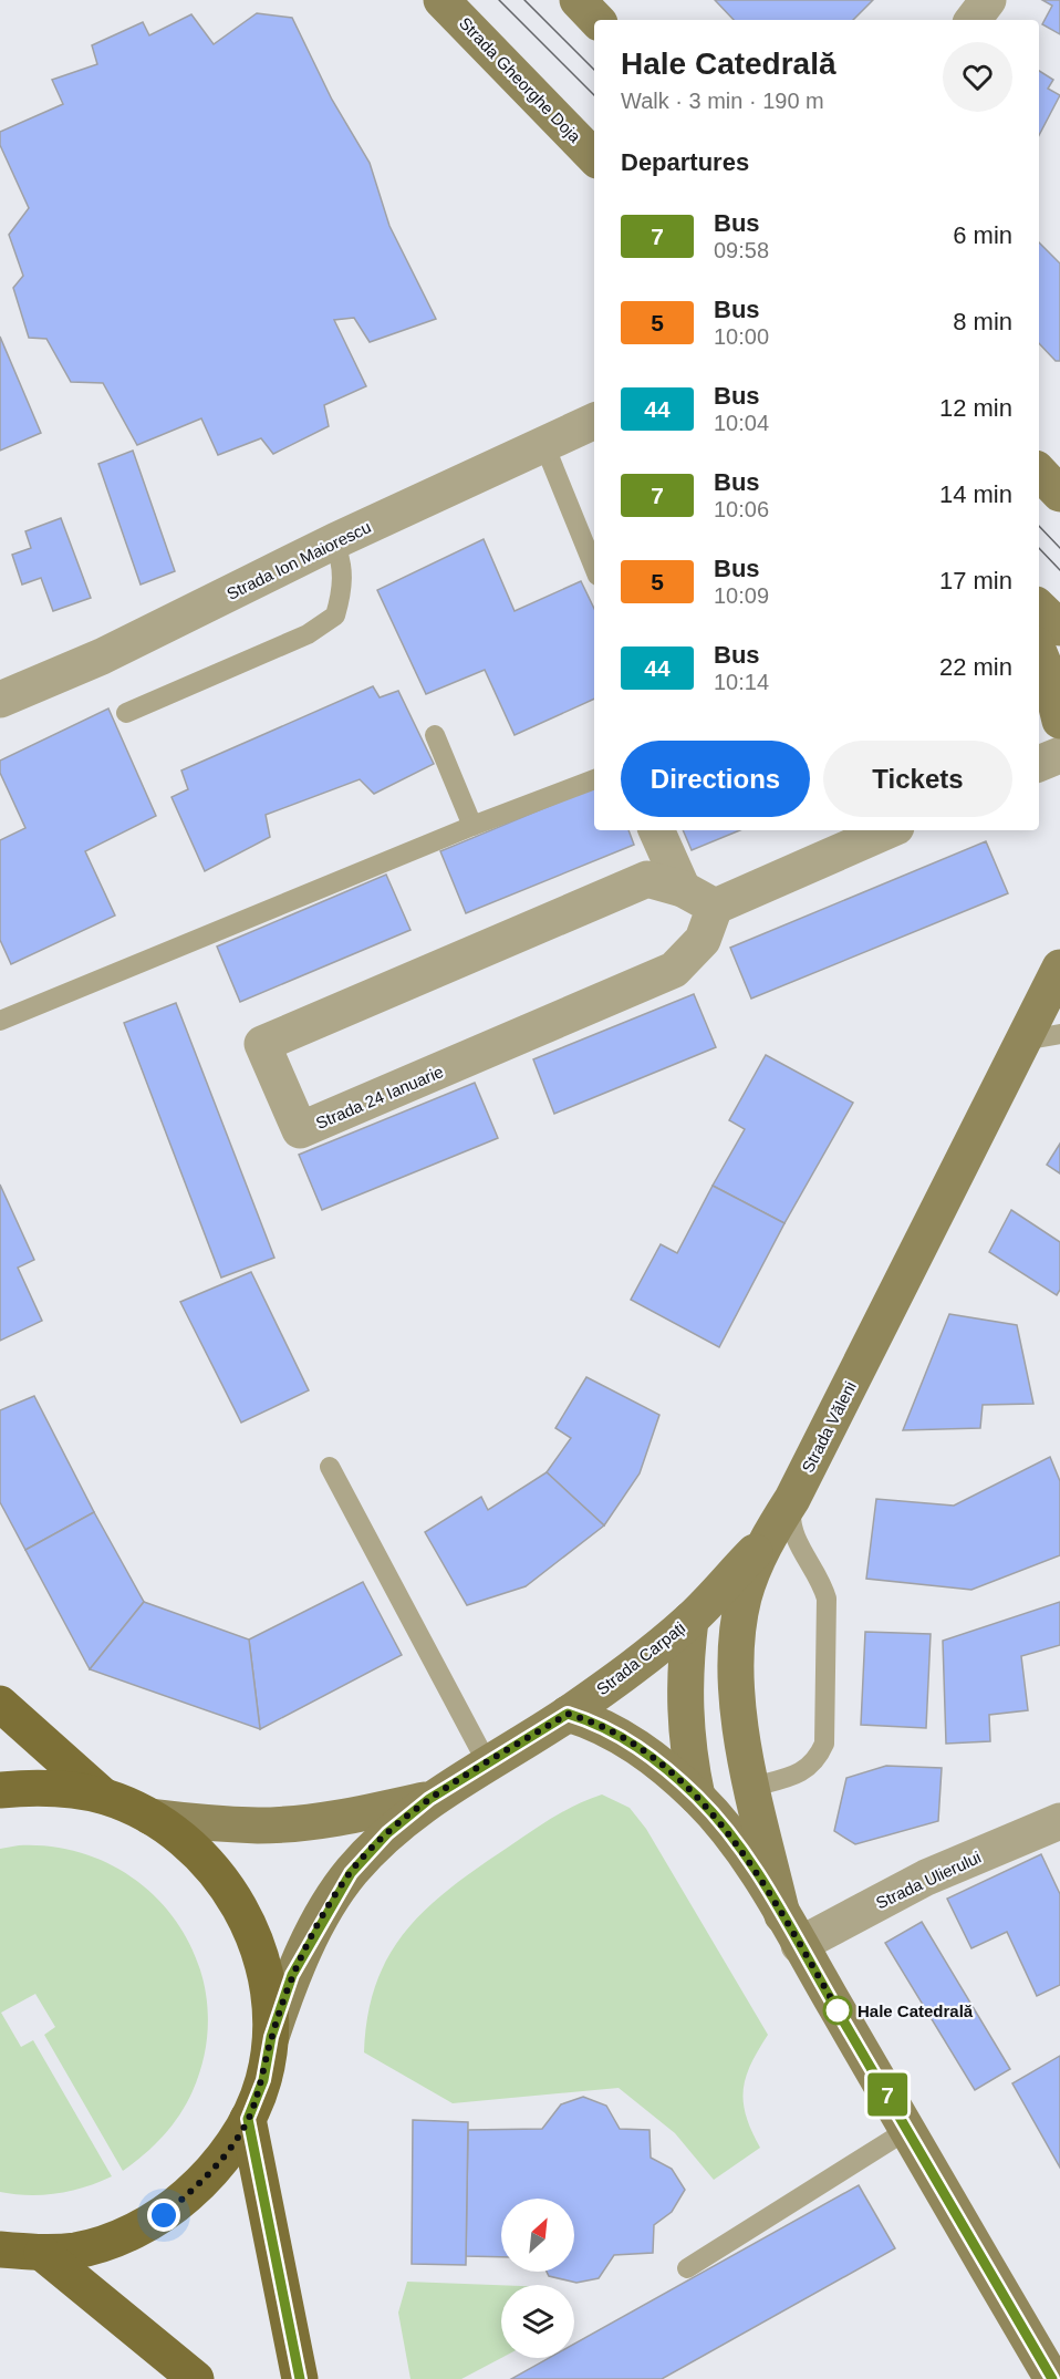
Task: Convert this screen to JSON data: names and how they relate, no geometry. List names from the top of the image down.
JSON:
{
  "streets": {
    "main road": ["Strada Gheorghe Doja", "Strada Văleni", "Strada Carpați"],
    "street": ["Strada Ion Maiorescu", "Strada 24 Ianuarie", "Strada Ulierului"]
  },
  "crossings": [
    ["Strada Văleni", "Strada Carpați"],
    ["Strada Văleni", "Strada Ulierului"]
  ],
  "places": ["Hale Catedrală"],
  "lines": ["bus line 7"],
  "north": "top right",
  "page": {
    "on_map": "7",
    "heading": [
      ["Hale Catedrală", "Walk · 3 min · 190 m"],
      "Departures"
    ],
    "list": [
      {
        "mark": "7",
        "name": "Bus",
        "note": "09:58",
        "value": "6 min"
      },
      {
        "mark": "5",
        "name": "Bus",
        "note": "10:00",
        "value": "8 min"
      },
      {
        "mark": "44",
        "name": "Bus",
        "note": "10:04",
        "value": "12 min"
      },
      {
        "mark": "7",
        "name": "Bus",
        "note": "10:06",
        "value": "14 min"
      },
      {
        "mark": "5",
        "name": "Bus",
        "note": "10:09",
        "value": "17 min"
      },
      {
        "mark": "44",
        "name": "Bus",
        "note": "10:14",
        "value": "22 min"
      }
    ],
    "buttons": ["Directions", "Tickets"]
  }
}
